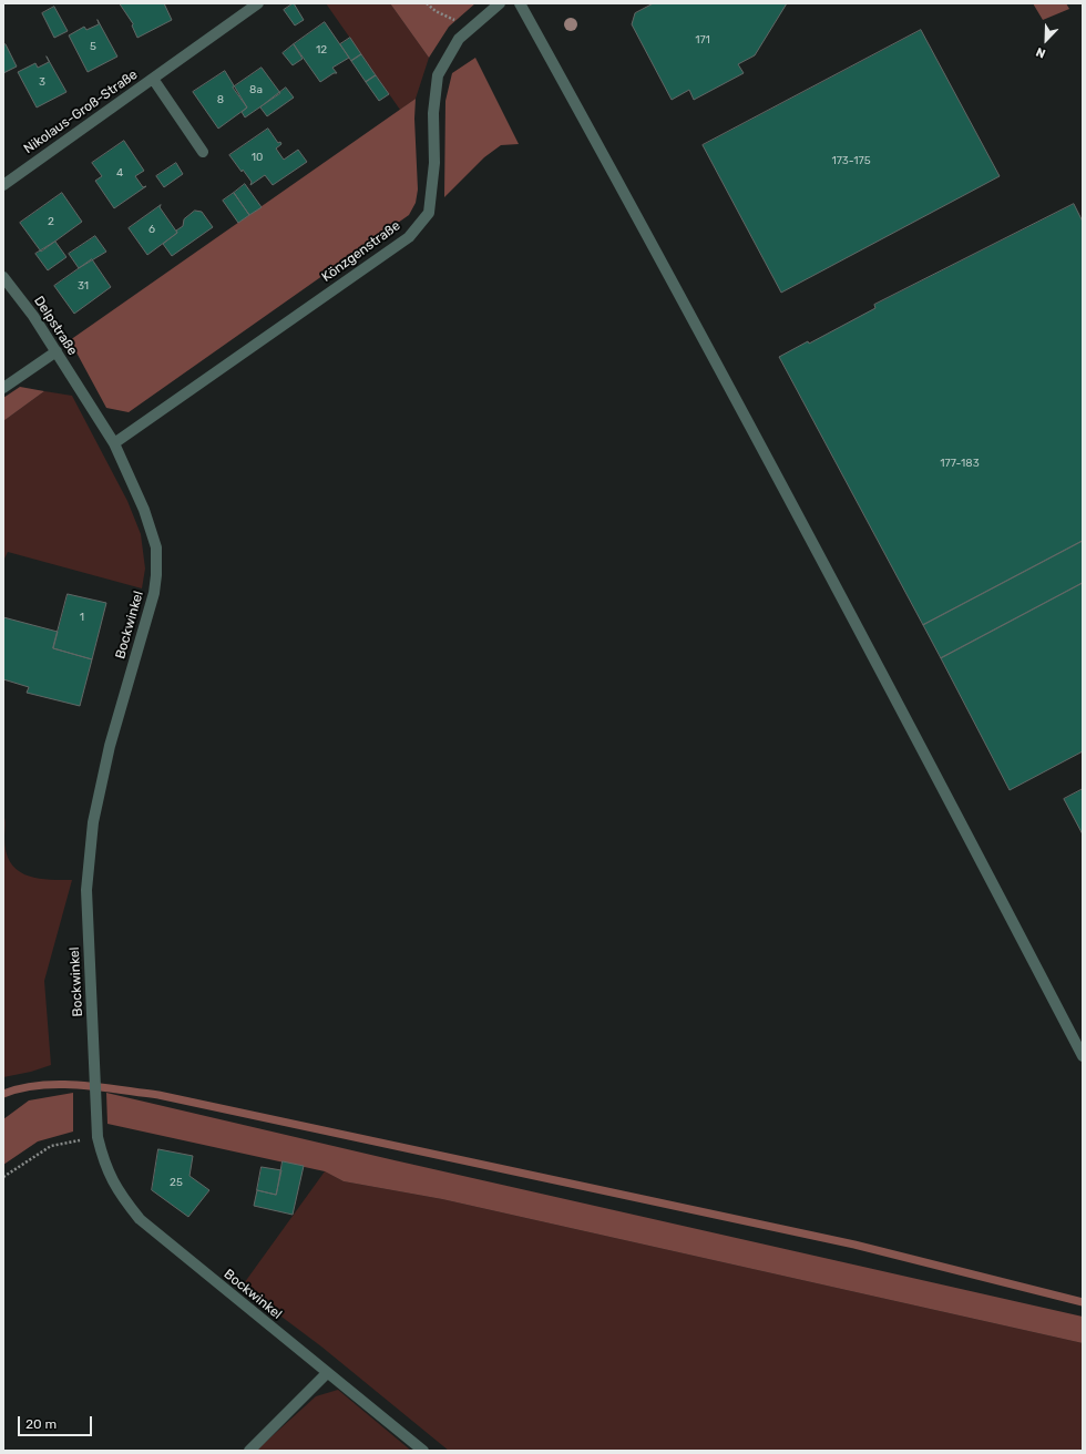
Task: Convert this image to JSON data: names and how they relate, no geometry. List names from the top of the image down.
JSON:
{
  "streets": {
    "street": [
      "Nikolaus-Groß-Straße",
      "Könzgenstraße",
      "Delpstraße",
      "Bockwinkel"
    ]
  },
  "crossings": [
    ["Könzgenstraße", "Bockwinkel"],
    ["Delpstraße", "Bockwinkel"]
  ],
  "house_numbers": [
    "171",
    "5",
    "12",
    "3",
    "8a",
    "8",
    "10",
    "173-175",
    "4",
    "2",
    "6",
    "31",
    "177-183",
    "1",
    "25"
  ],
  "scale_bar": "20 m",
  "north": "bottom left"
}
